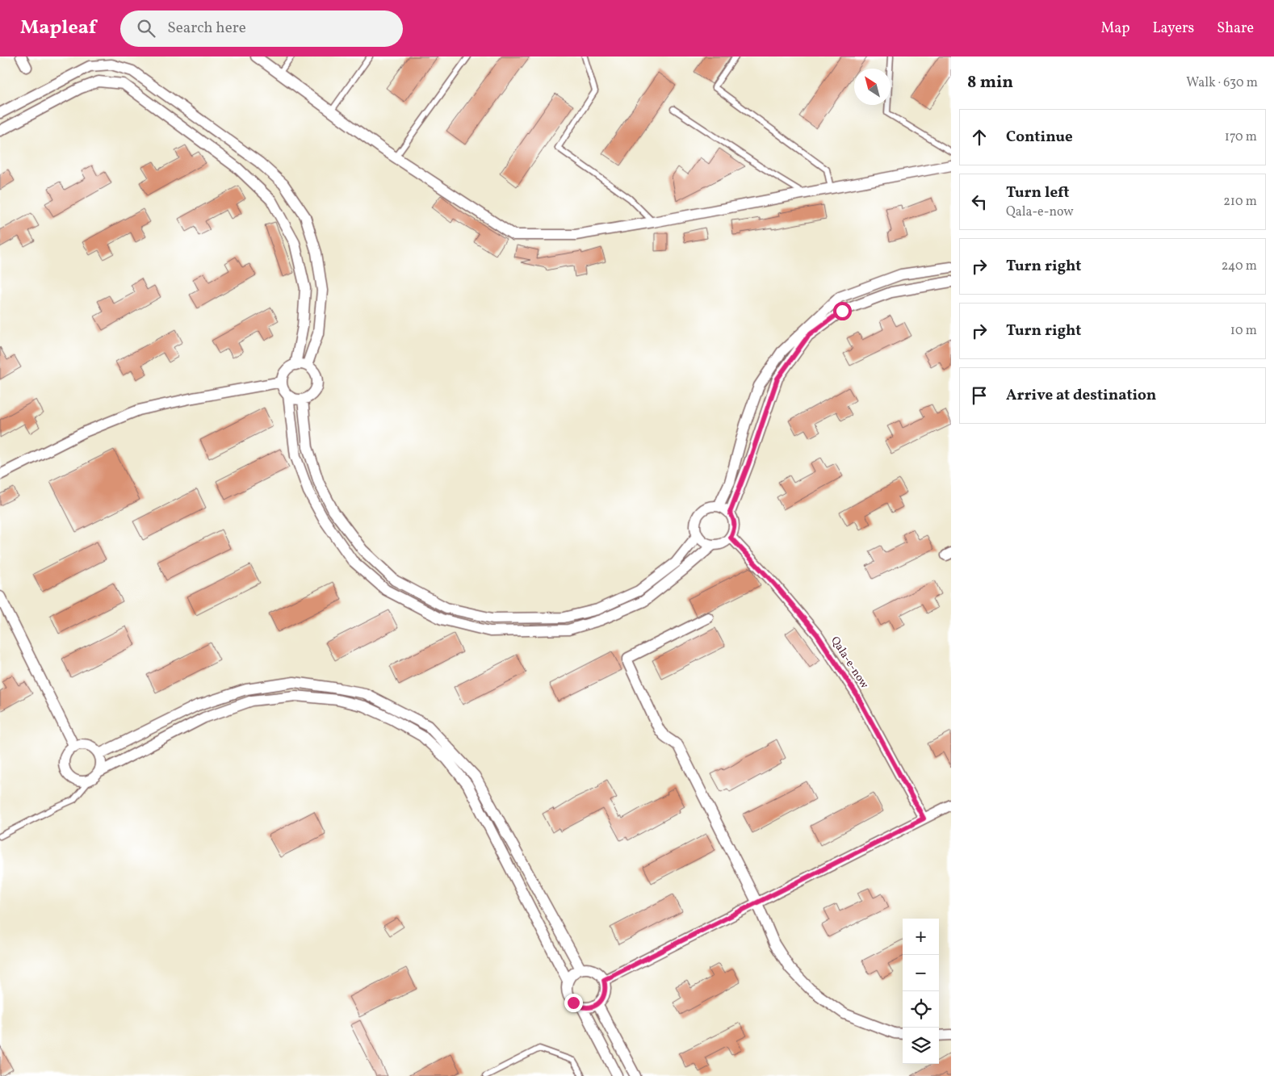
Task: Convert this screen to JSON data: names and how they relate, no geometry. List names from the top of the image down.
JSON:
{
  "streets": {
    "street": ["Qala-e-now"]
  },
  "north": "top left",
  "page": {
    "header": "Mapleaf",
    "search": "Search here",
    "nav": ["Map", "Layers", "Share"],
    "heading": ["8 min", "Walk · 630 m"],
    "list": [
      ["Continue", "170 m"],
      ["Turn left", "Qala-e-now", "210 m"],
      ["Turn right", "240 m"],
      ["Turn right", "10 m"],
      "Arrive at destination"
    ],
    "map_buttons": ["+", "−"]
  }
}
